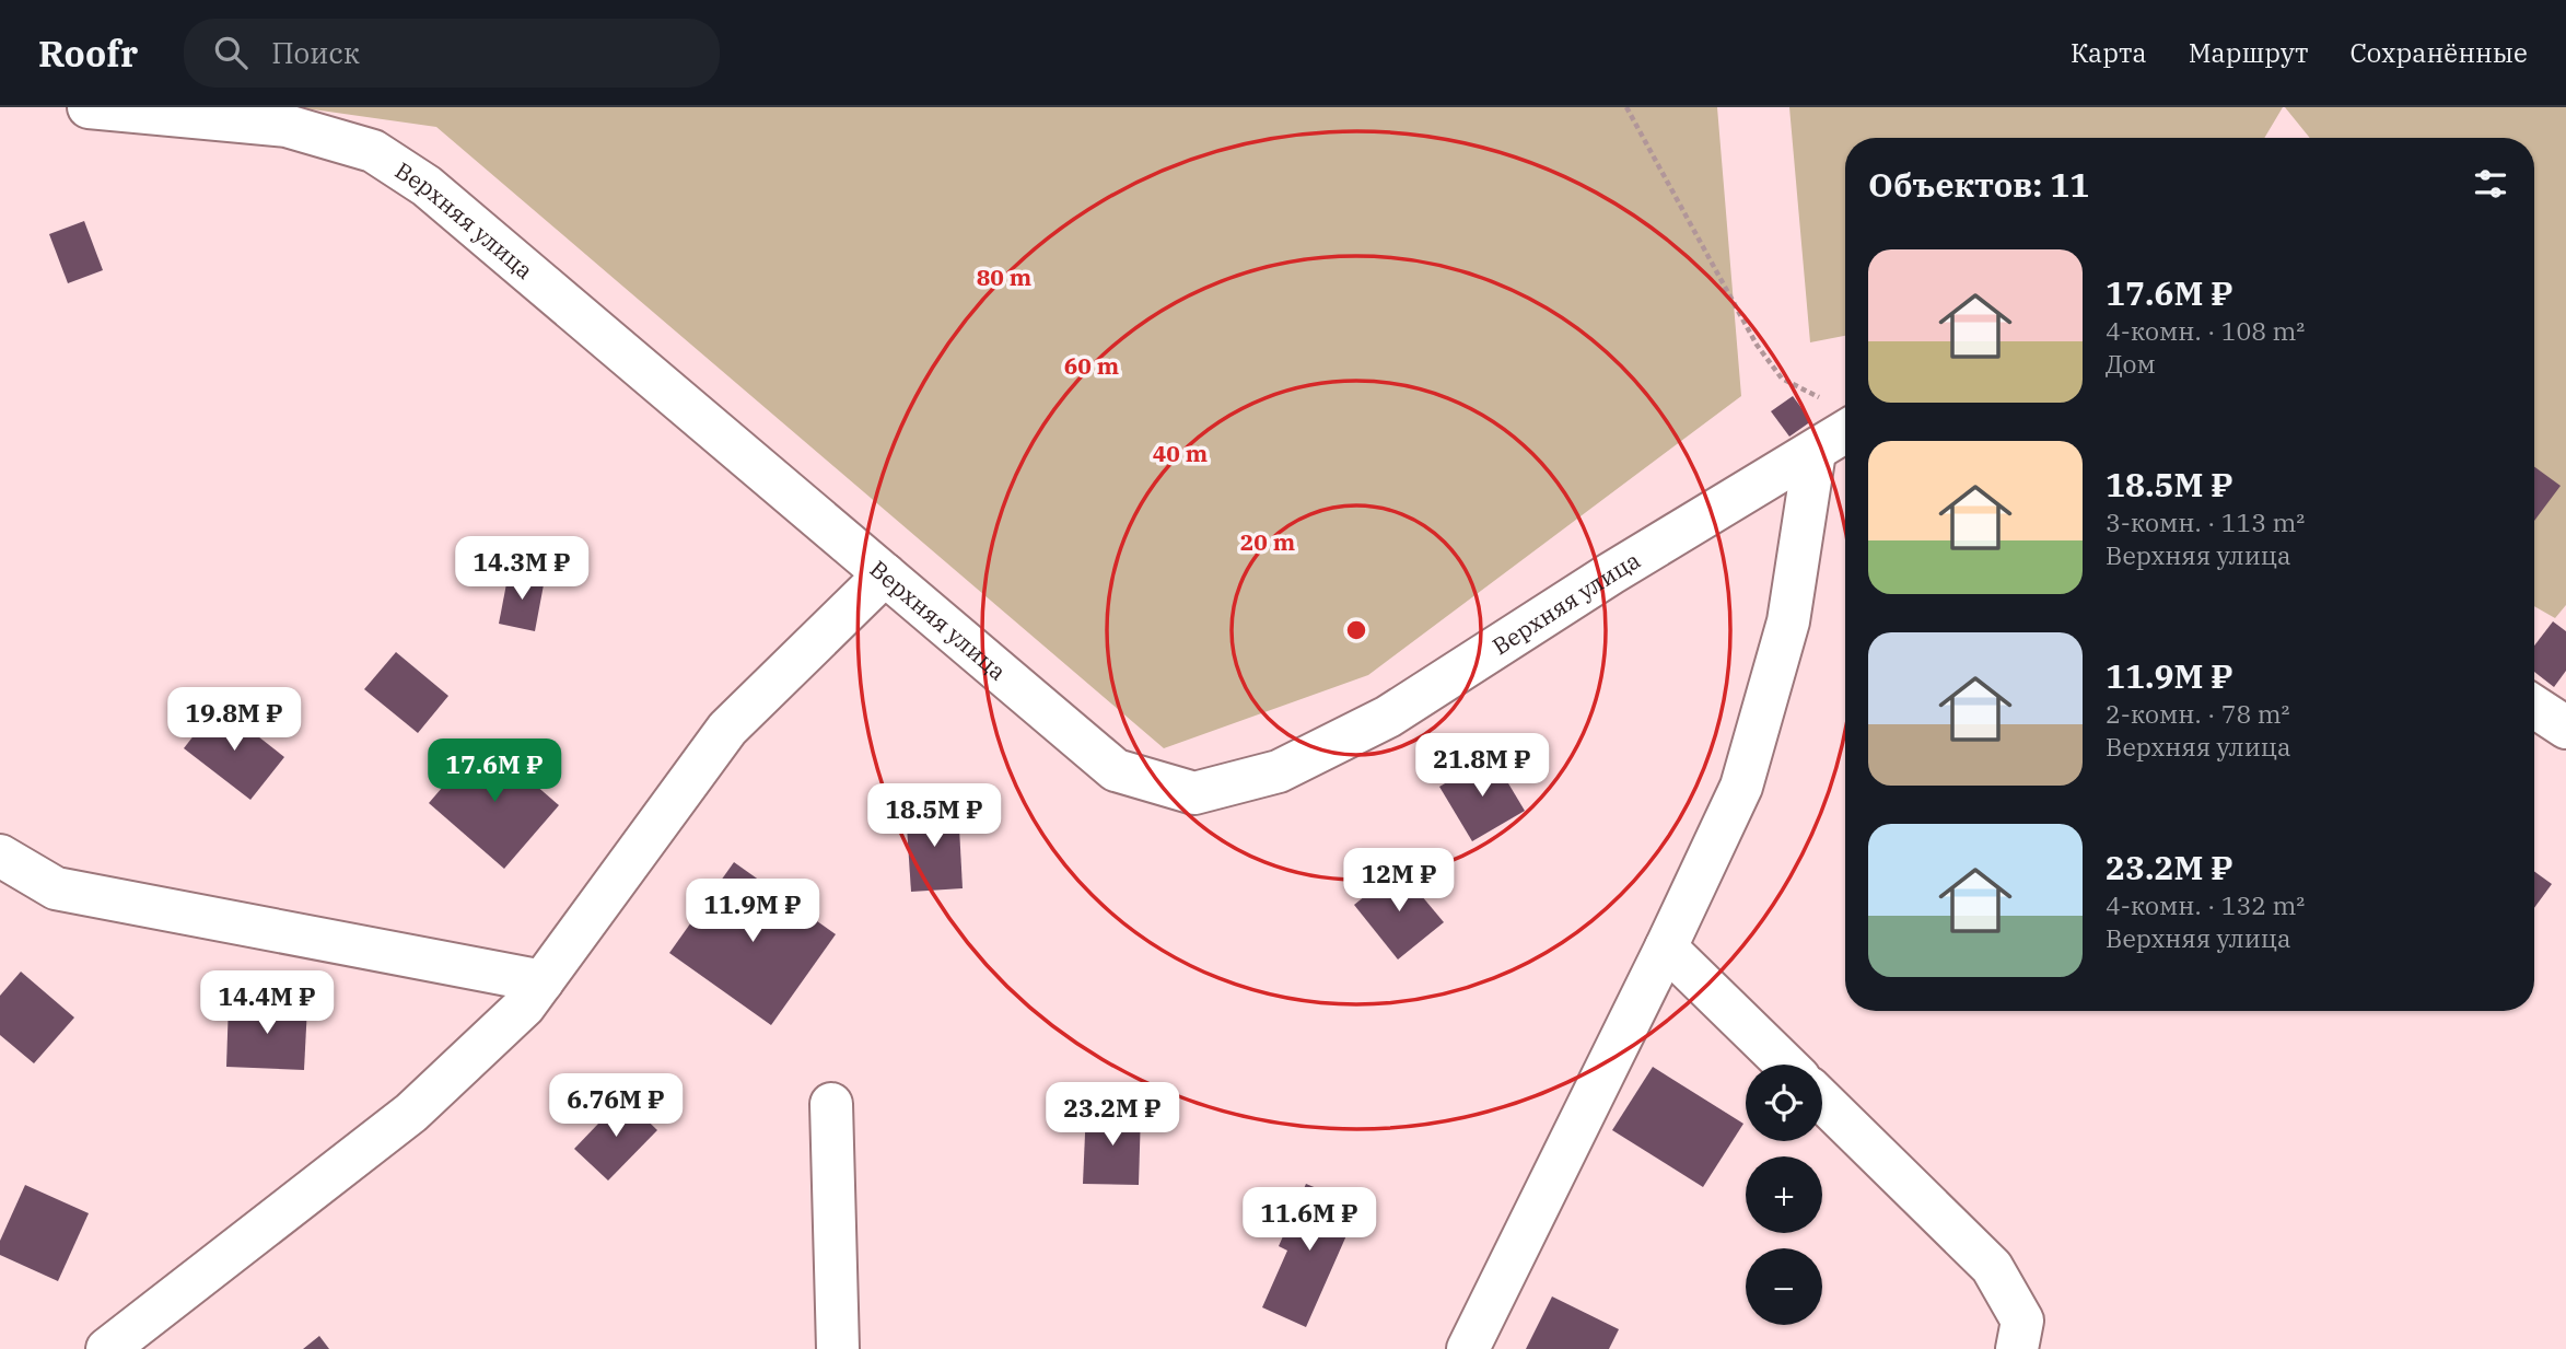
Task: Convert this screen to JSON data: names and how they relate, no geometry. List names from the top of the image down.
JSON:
{
  "streets": {
    "street": ["Верхняя улица"]
  },
  "page": {
    "header": "Roofr",
    "search": "Поиск",
    "nav": ["Карта", "Маршрут", "Сохранённые"],
    "heading": "Объектов: 11",
    "list": [
      {
        "name": "17.6M ₽",
        "note": "4-комн. · 108 m² · Дом"
      },
      {
        "name": "18.5M ₽",
        "note": "3-комн. · 113 m² · Верхняя улица"
      },
      {
        "name": "11.9M ₽",
        "note": "2-комн. · 78 m² · Верхняя улица"
      },
      {
        "name": "23.2M ₽",
        "note": "4-комн. · 132 m² · Верхняя улица"
      }
    ],
    "price": [
      "14.3M ₽",
      "19.8M ₽",
      "21.8M ₽",
      "17.6M ₽",
      "18.5M ₽",
      "12M ₽",
      "11.9M ₽",
      "14.4M ₽",
      "6.76M ₽",
      "23.2M ₽",
      "11.6M ₽"
    ],
    "map_buttons": ["+", "−"]
  },
  "rings": [
    "80 m",
    "60 m",
    "40 m",
    "20 m"
  ]
}
